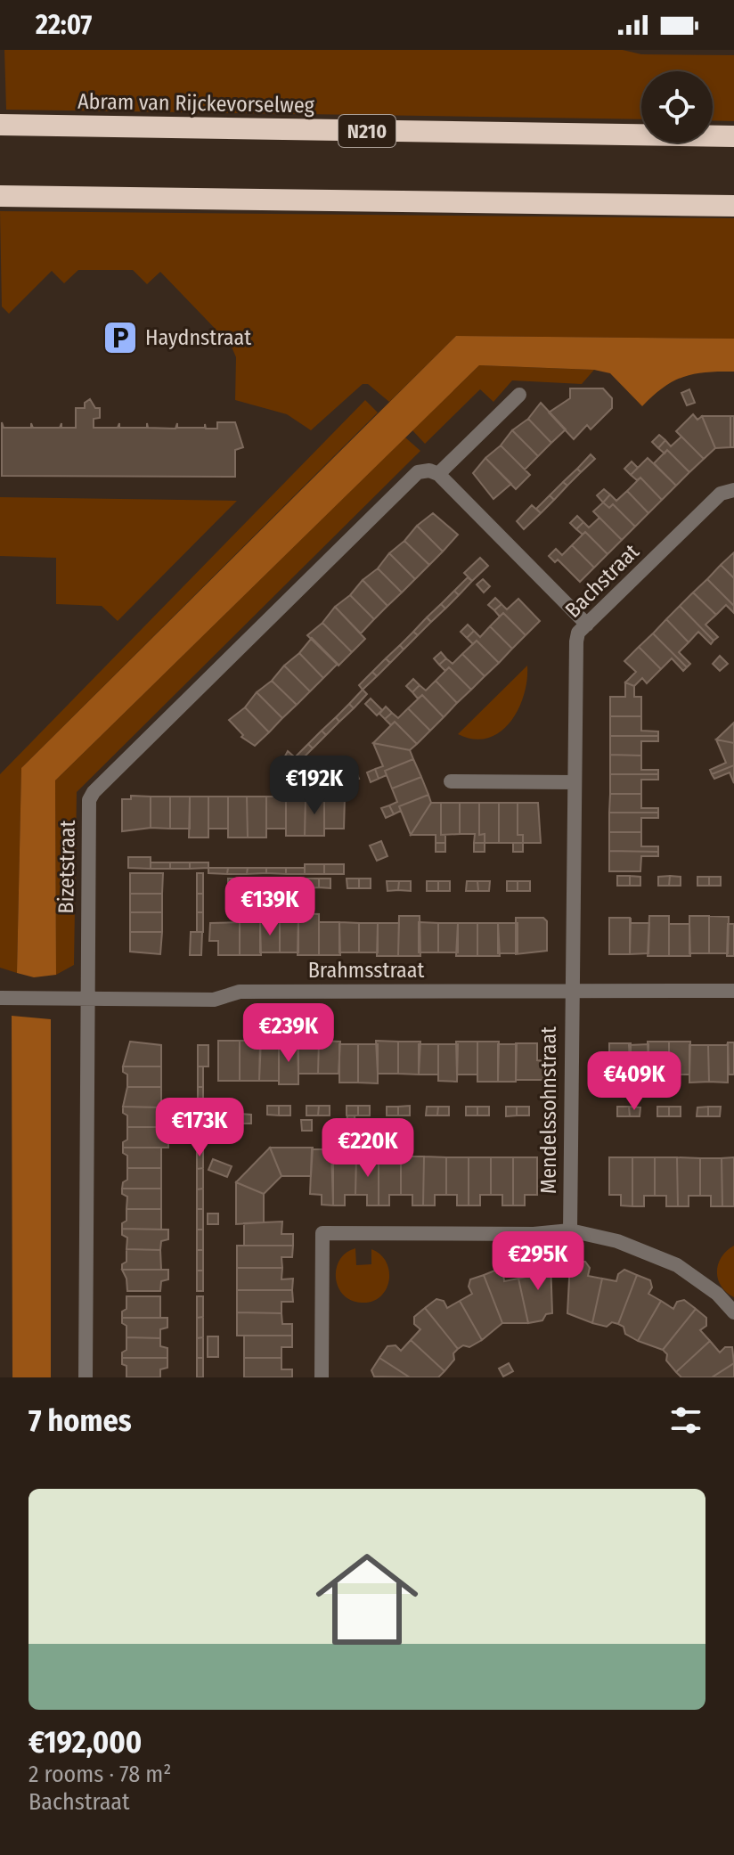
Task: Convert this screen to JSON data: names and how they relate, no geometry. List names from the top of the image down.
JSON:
{
  "streets": {
    "highway": ["Abram van Rijckevorselweg", "N210"],
    "street": [
      "Bachstraat",
      "Bizetstraat",
      "Brahmsstraat",
      "Mendelssohnstraat"
    ]
  },
  "crossings": [
    ["Bachstraat", "Brahmsstraat"],
    ["Bachstraat", "Mendelssohnstraat"],
    ["Bizetstraat", "Brahmsstraat"],
    ["Brahmsstraat", "Mendelssohnstraat"]
  ],
  "places": {
    "parking": ["Haydnstraat"]
  },
  "page": {
    "status": "22:07",
    "price": [
      "€192K",
      "€139K",
      "€239K",
      "€409K",
      "€173K",
      "€220K",
      "€295K"
    ],
    "heading": "7 homes",
    "list": [
      {
        "name": "€192,000",
        "note": "2 rooms · 78 m² · Bachstraat"
      }
    ]
  }
}
